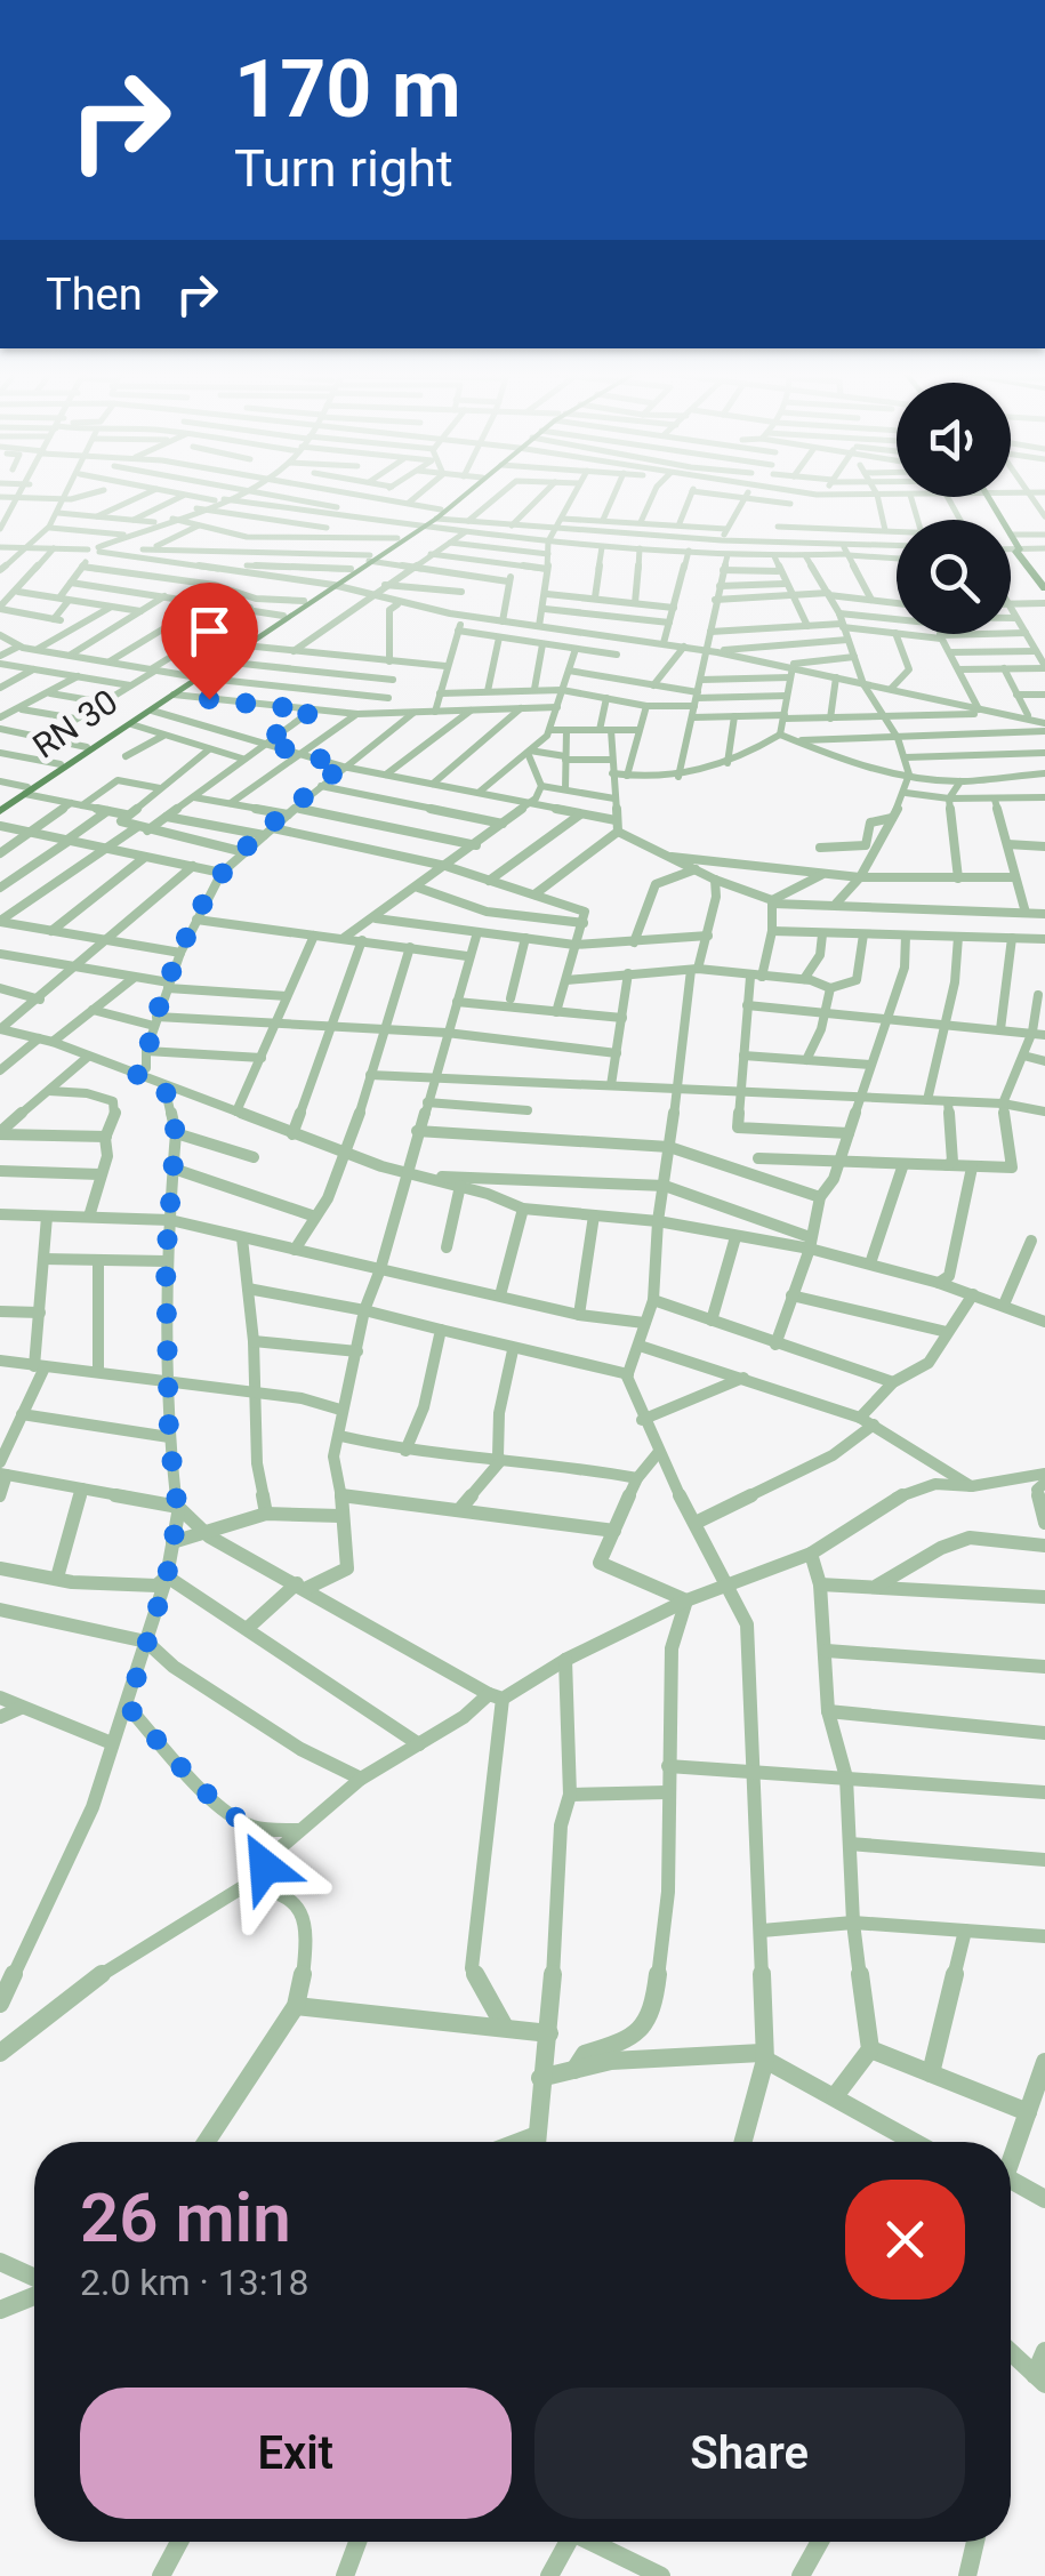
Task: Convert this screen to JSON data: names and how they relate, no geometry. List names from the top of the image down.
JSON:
{
  "streets": {
    "main road": ["RN 30"]
  },
  "page": {
    "turn": ["170 m", "Turn right"],
    "then": "Then",
    "heading": ["26 min", "2.0 km · 13:18"],
    "buttons": ["Exit", "Share"]
  }
}
